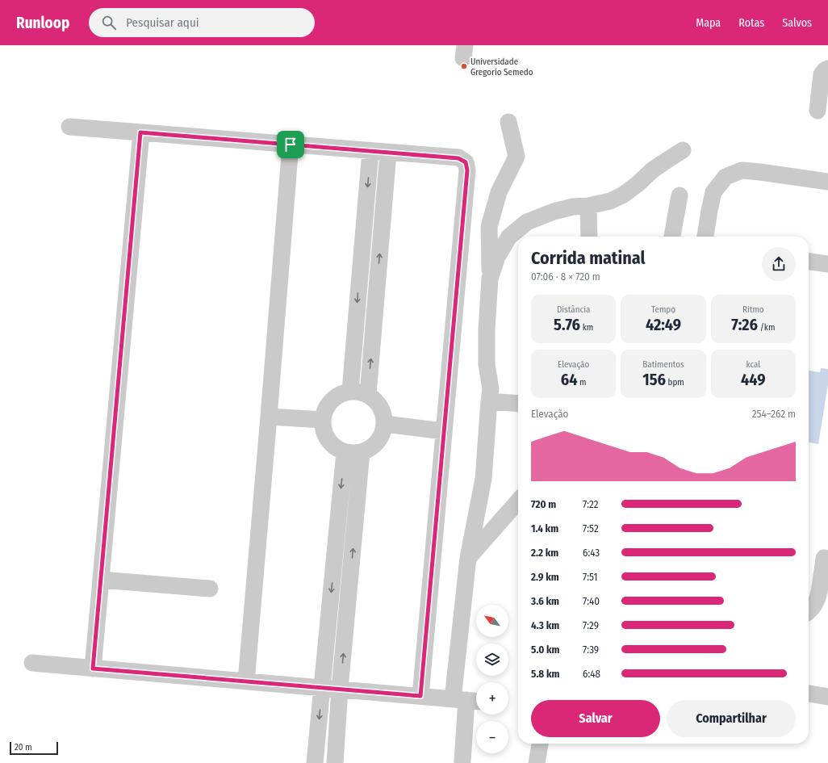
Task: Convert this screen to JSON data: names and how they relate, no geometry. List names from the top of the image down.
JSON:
{
  "places": ["Universidade Gregorio Semedo"],
  "scale_bar": "20 m",
  "north": "top left",
  "page": {
    "header": "Runloop",
    "search": "Pesquisar aqui",
    "nav": ["Mapa", "Rotas", "Salvos"],
    "heading": ["Corrida matinal", "07:06 · 8 × 720 m"],
    "stats": [
      ["Distância", "5.76 km"],
      ["Tempo", "42:49"],
      ["Ritmo", "7:26 /km"],
      ["Elevação", "64 m"],
      ["Batimentos", "156 bpm"],
      ["kcal", "449"]
    ],
    "chart": ["Elevação", "254–262 m"],
    "list": [
      {
        "name": "720 m",
        "note": "7:22"
      },
      {
        "name": "1.4 km",
        "note": "7:52"
      },
      {
        "name": "2.2 km",
        "note": "6:43"
      },
      {
        "name": "2.9 km",
        "note": "7:51"
      },
      {
        "name": "3.6 km",
        "note": "7:40"
      },
      {
        "name": "4.3 km",
        "note": "7:29"
      },
      {
        "name": "5.0 km",
        "note": "7:39"
      },
      {
        "name": "5.8 km",
        "note": "6:48"
      }
    ],
    "map_buttons": ["+", "−"],
    "buttons": ["Salvar", "Compartilhar"],
    "scale": "20 m"
  }
}
